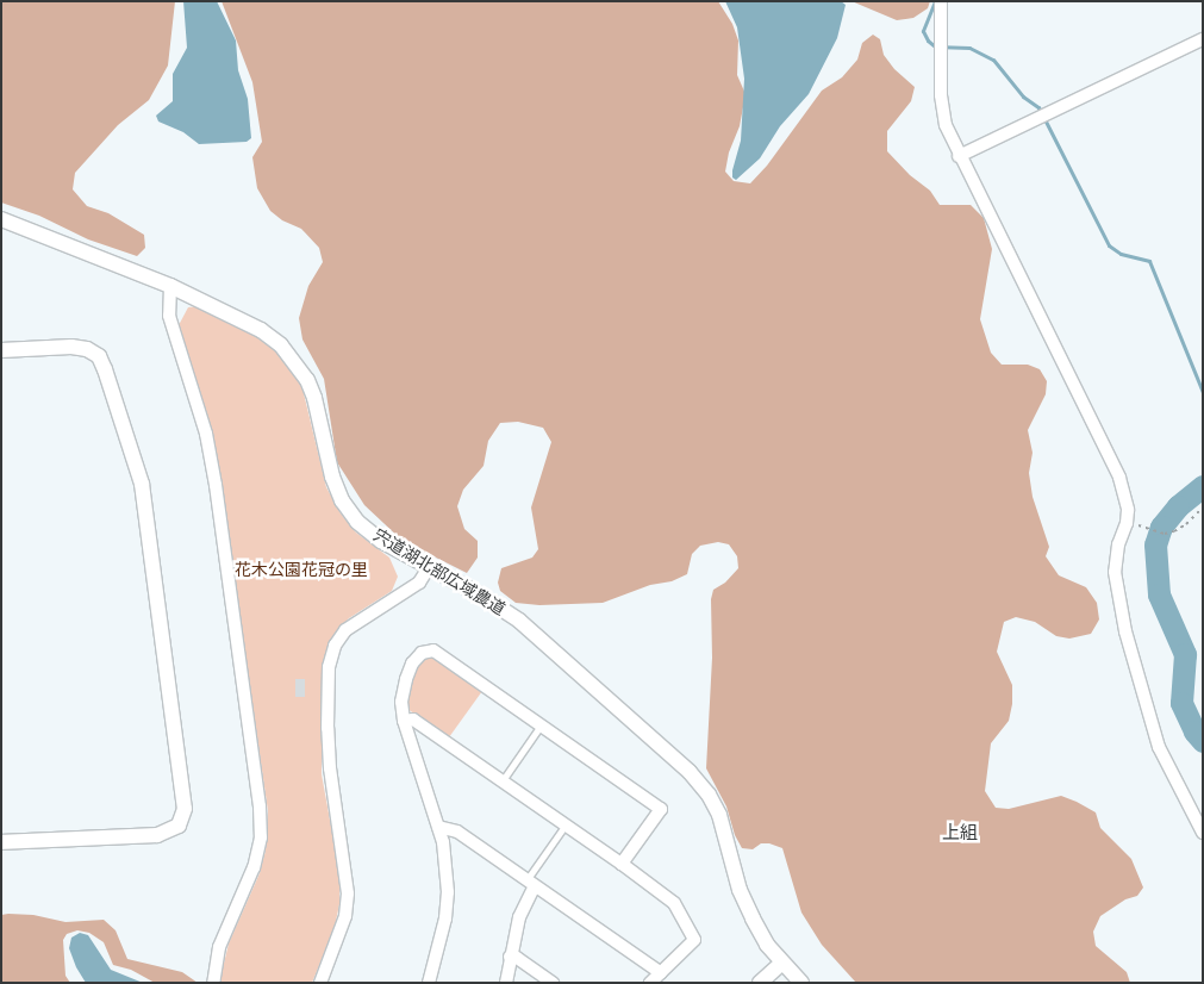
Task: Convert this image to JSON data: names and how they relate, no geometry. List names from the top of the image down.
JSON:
{
  "streets": {
    "street": ["宍道湖北部広域農道"]
  },
  "districts": ["上組"],
  "parks": ["花木公園花冠の里"]
}
